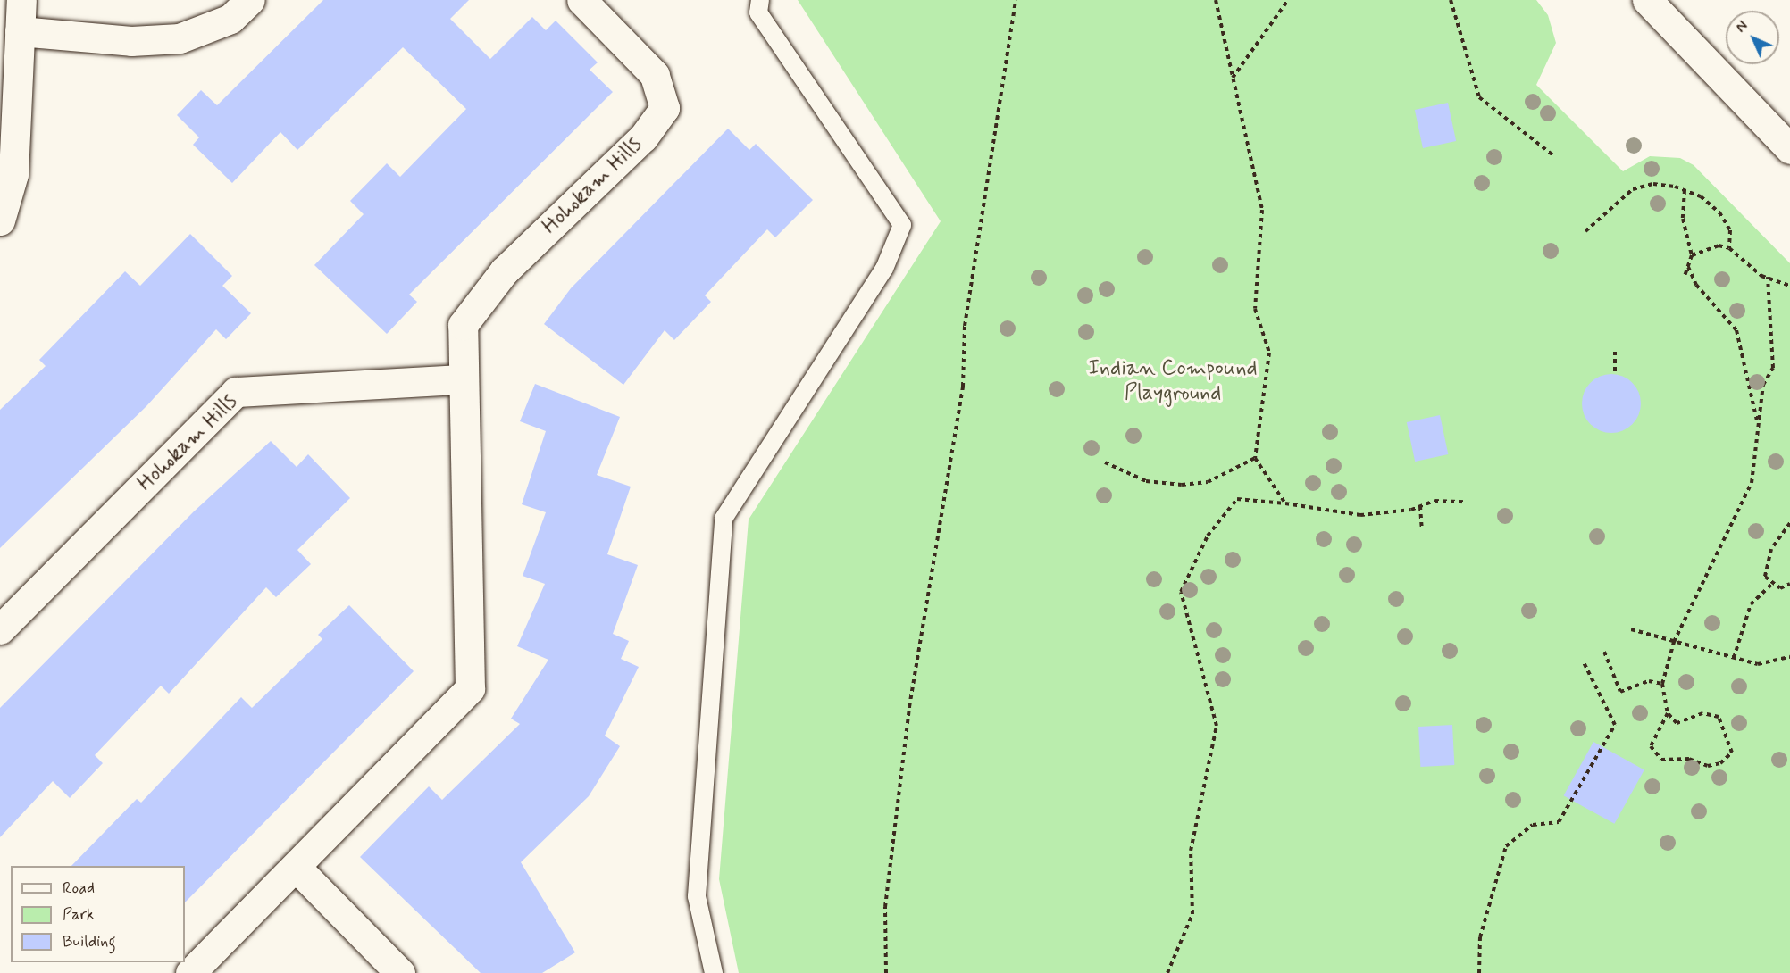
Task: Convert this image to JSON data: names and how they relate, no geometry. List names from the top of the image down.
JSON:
{
  "streets": {
    "street": ["Hohokam Hills"]
  },
  "parks": ["Indian Compound Playground"],
  "legend": ["Road", "Park", "Building"],
  "north": "top left"
}
